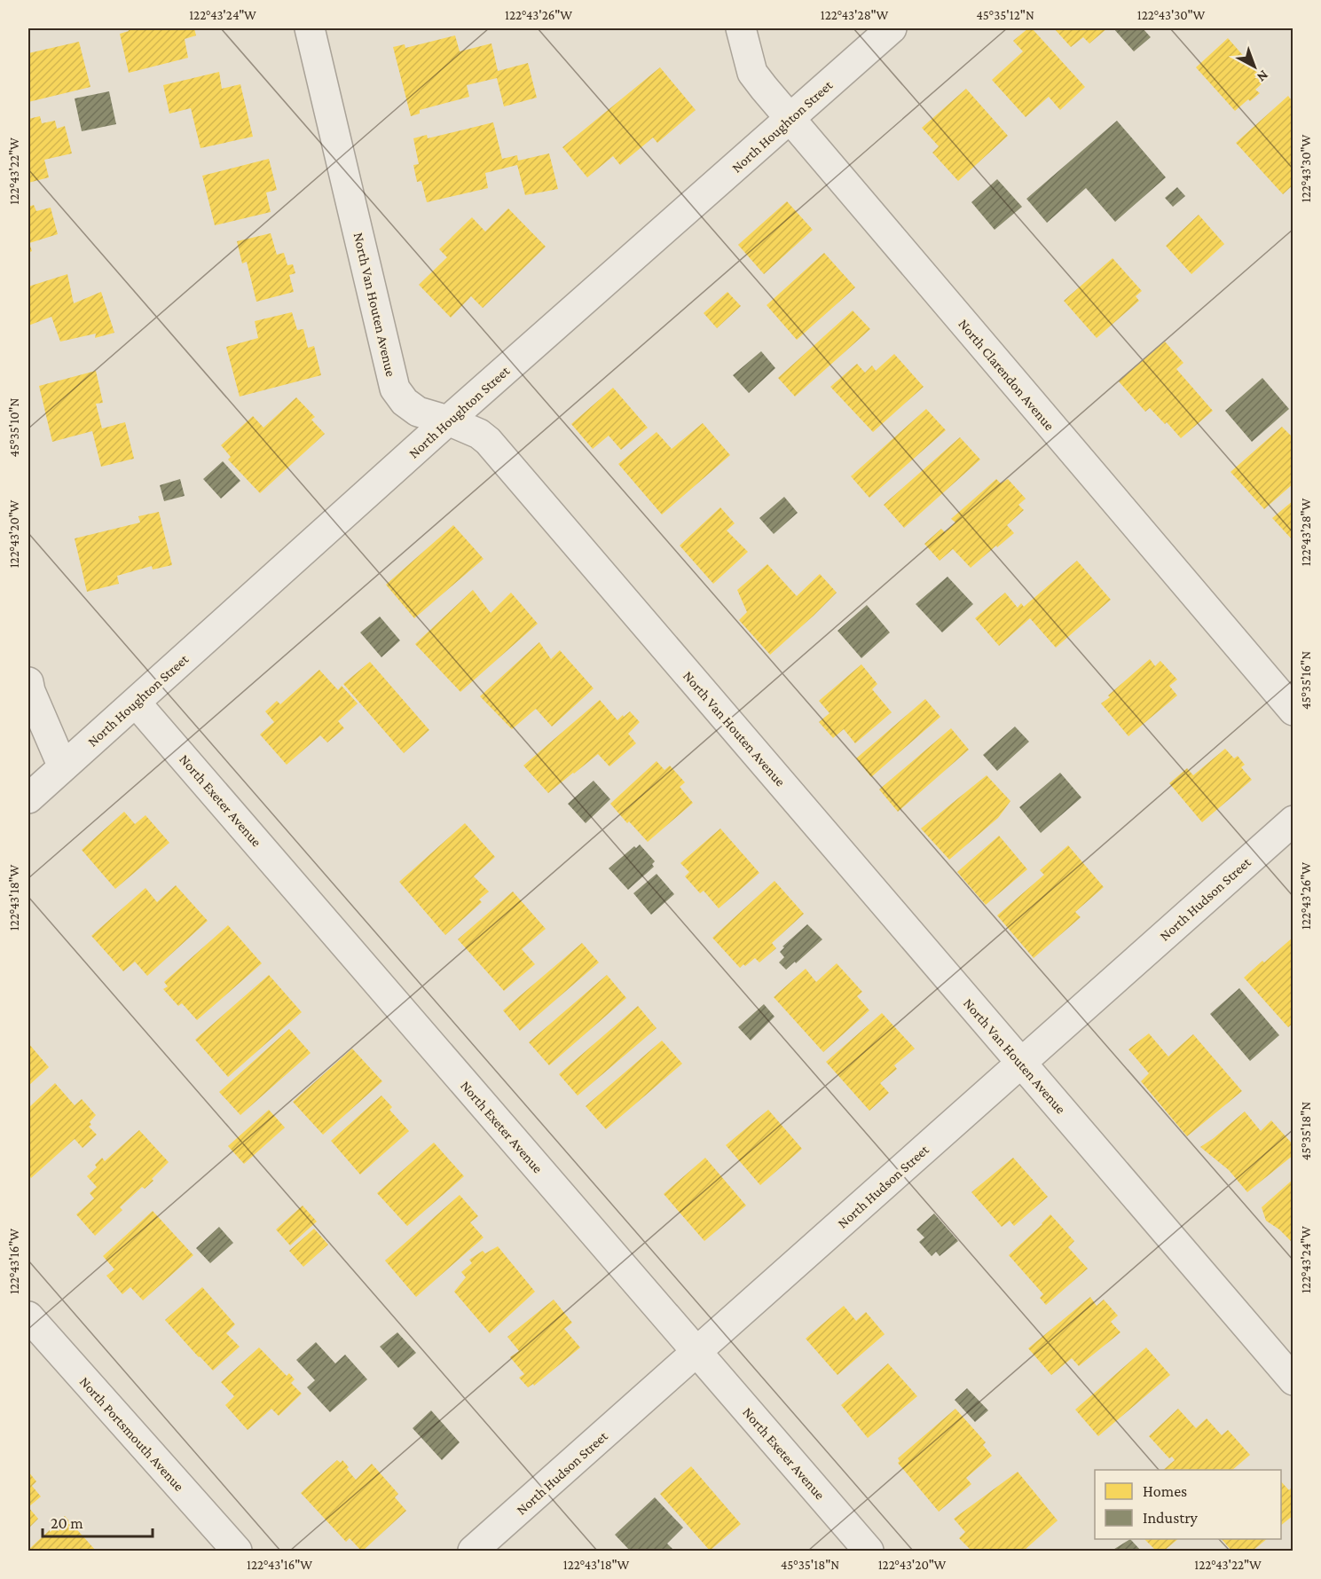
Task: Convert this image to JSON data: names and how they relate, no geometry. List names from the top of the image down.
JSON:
{
  "streets": {
    "street": [
      "North Houghton Street",
      "North Van Houten Avenue",
      "North Clarendon Avenue",
      "North Exeter Avenue",
      "North Hudson Street",
      "North Portsmouth Avenue"
    ]
  },
  "crossings": [
    ["North Houghton Street", "North Van Houten Avenue"],
    ["North Houghton Street", "North Clarendon Avenue"],
    ["North Houghton Street", "North Exeter Avenue"],
    ["North Van Houten Avenue", "North Hudson Street"],
    ["North Exeter Avenue", "North Hudson Street"]
  ],
  "legend": ["Homes", "Industry"],
  "scale_bar": "20 m",
  "north": "bottom right",
  "coordinates": [
    "122°43'24\"W",
    "122°43'26\"W",
    "122°43'28\"W",
    "45°35'12\"N",
    "122°43'30\"W",
    "122°43'22\"W",
    "45°35'10\"N",
    "122°43'20\"W",
    "45°35'16\"N",
    "122°43'18\"W",
    "45°35'18\"N",
    "122°43'16\"W"
  ]
}
